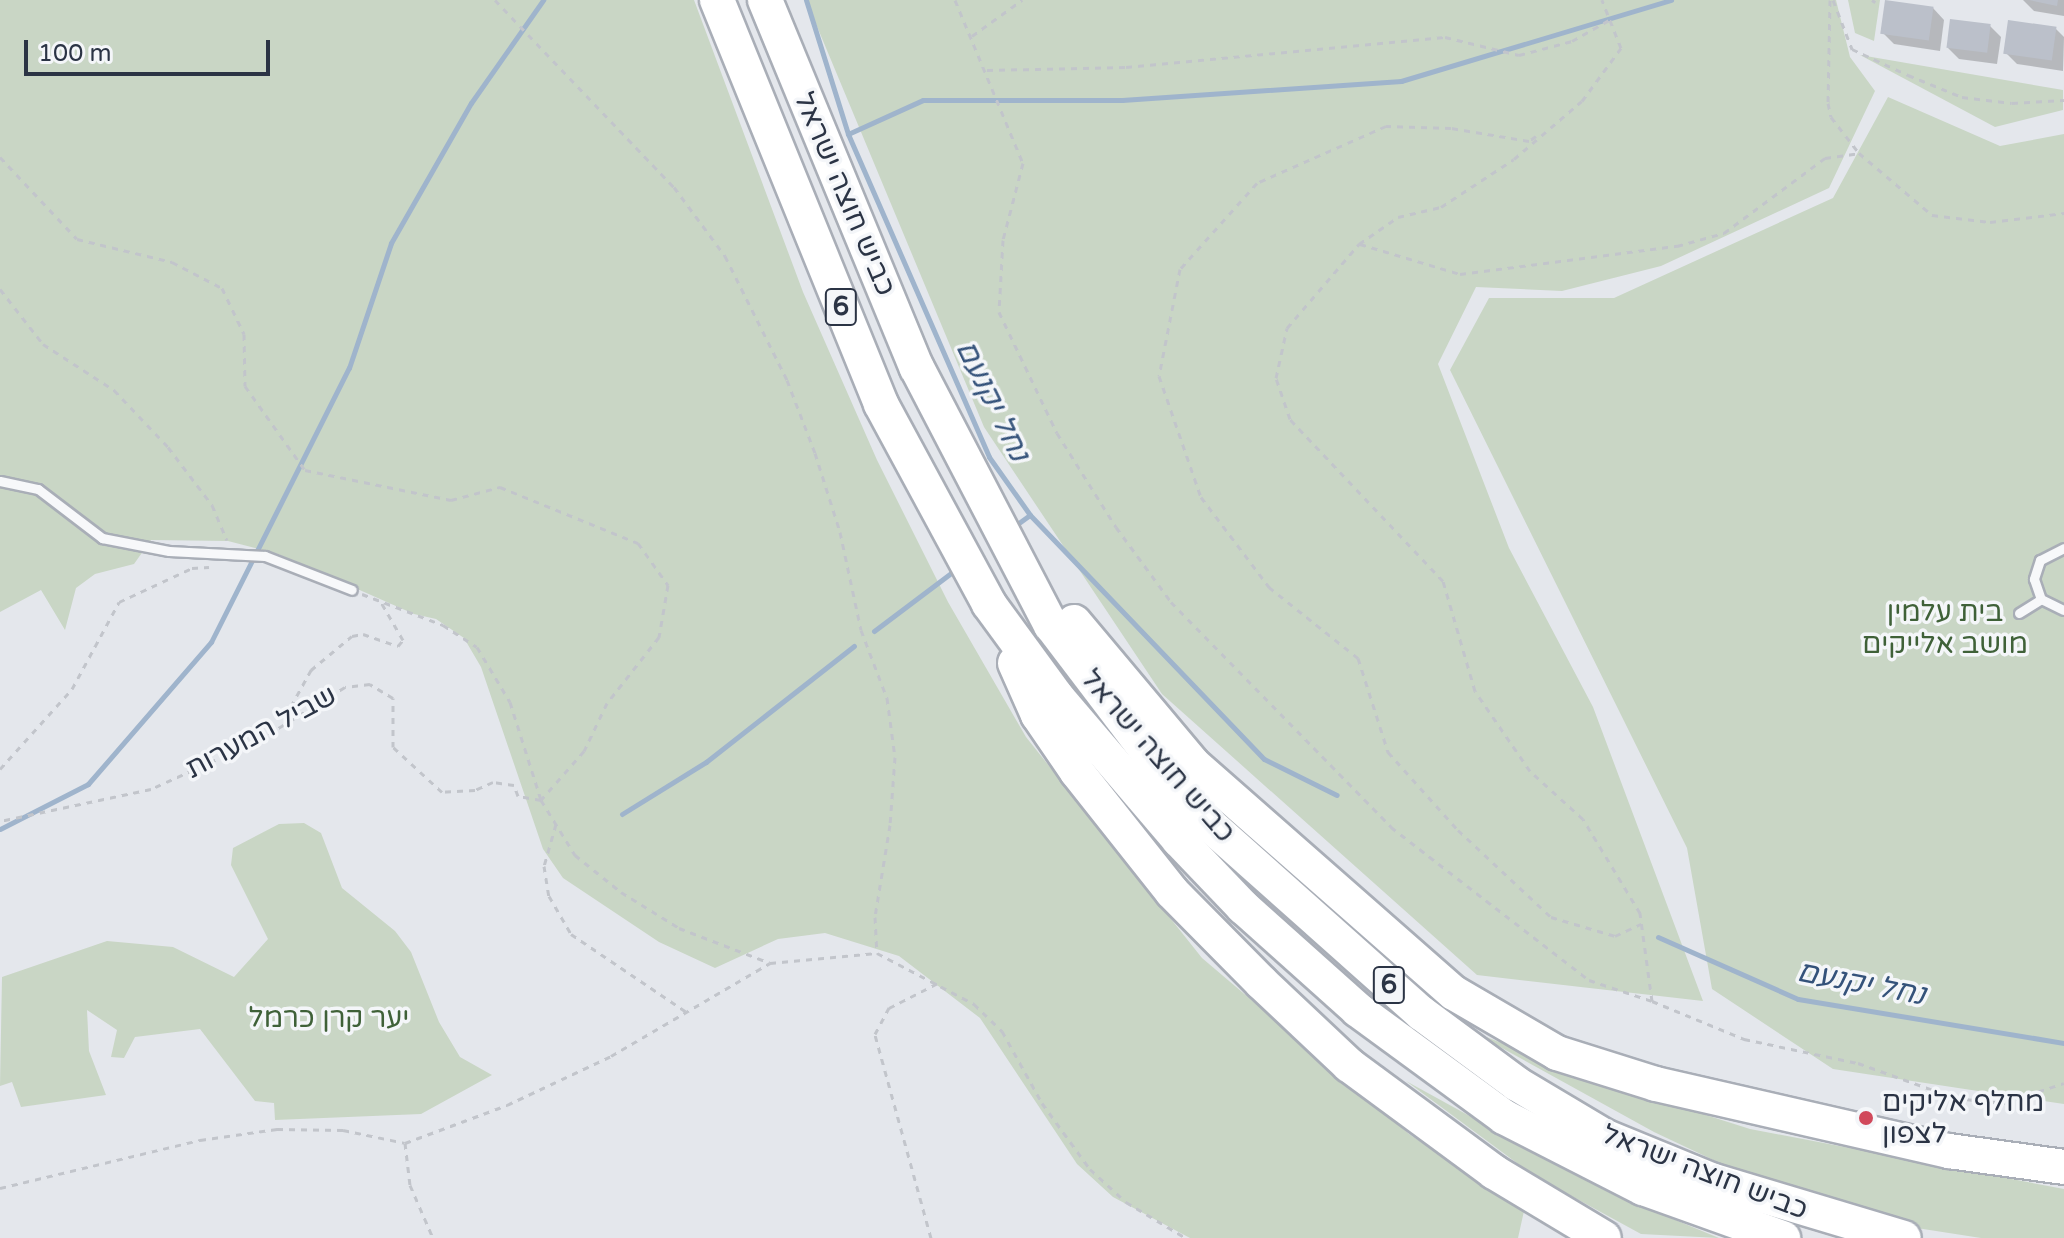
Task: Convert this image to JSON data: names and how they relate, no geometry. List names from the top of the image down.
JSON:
{
  "streets": {
    "highway": ["כביש חוצה ישראל", "6"],
    "path": ["שביל המערות"]
  },
  "water": ["נחל יקנעם"],
  "parks": ["בית עלמין מושב אלייקים", "יער קרן כרמל"],
  "places": ["מחלף אליקים לצפון"],
  "scale_bar": "100 m"
}
